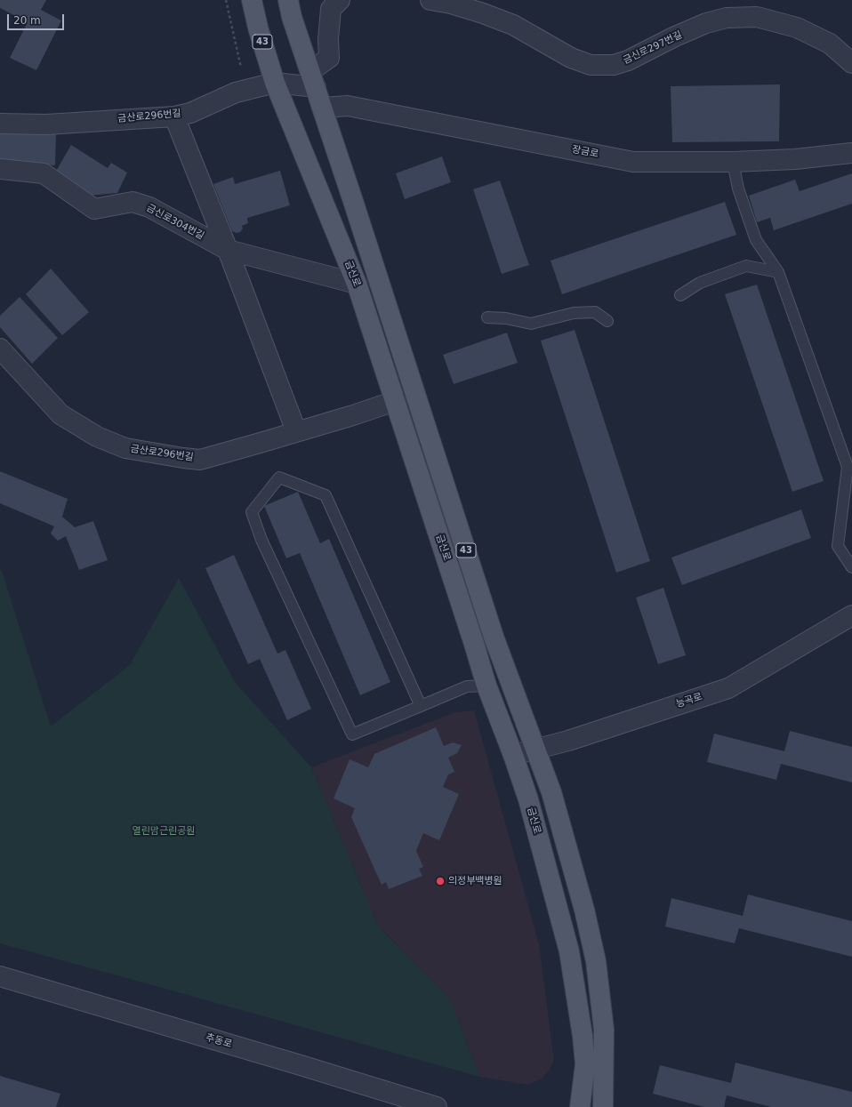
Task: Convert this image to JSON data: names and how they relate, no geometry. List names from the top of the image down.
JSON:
{
  "streets": {
    "main road": ["43", "금신로"],
    "street": [
      "금신로297번길",
      "금산로296번길",
      "장금로",
      "금신로304번길",
      "능곡로",
      "추동로"
    ]
  },
  "crossings": [
    ["43", "금산로296번길"],
    ["43", "장금로"],
    ["43", "능곡로"],
    ["금산로296번길", "금신로"],
    ["금신로304번길", "금신로"],
    ["금신로", "능곡로"]
  ],
  "parks": ["열린맘근린공원"],
  "places": ["의정부백병원"],
  "scale_bar": "20 m"
}
